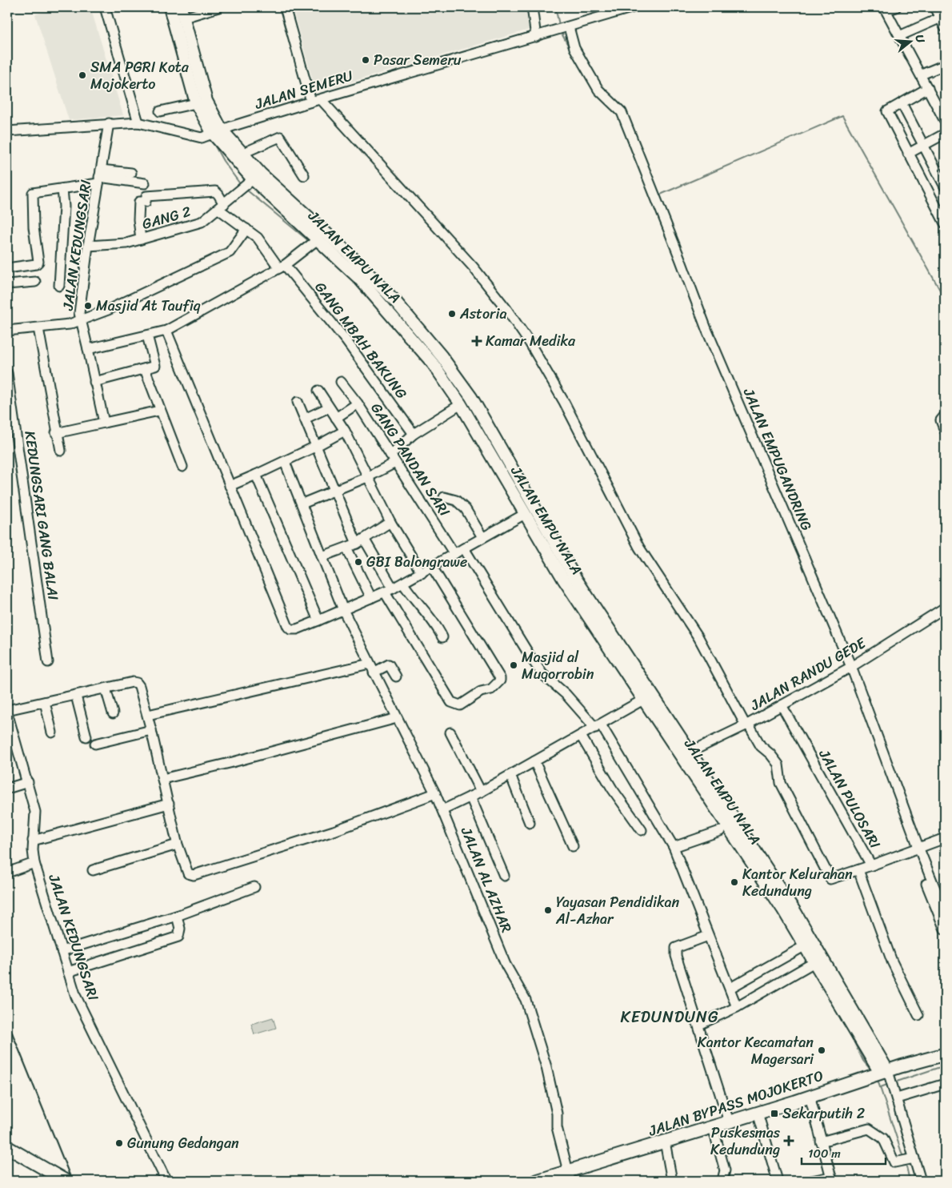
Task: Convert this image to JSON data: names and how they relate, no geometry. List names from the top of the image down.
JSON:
{
  "streets": {
    "highway": ["JALAN BYPASS MOJOKERTO"],
    "main road": ["JALAN EMPU NALA"],
    "street": [
      "JALAN SEMERU",
      "GANG 2",
      "JALAN KEDUNGSARI",
      "GANG MBAH BAKUNG",
      "GANG PANDAN SARI",
      "JALAN EMPUGANDRING",
      "KEDUNGSARI GANG BALAI",
      "JALAN RANDU GEDE",
      "JALAN PULOSARI",
      "JALAN AL AZHAR"
    ]
  },
  "crossings": [
    ["JALAN SEMERU", "JALAN EMPU NALA"],
    ["JALAN SEMERU", "JALAN EMPUGANDRING"],
    ["GANG 2", "JALAN KEDUNGSARI"],
    ["GANG 2", "JALAN EMPU NALA"],
    ["GANG 2", "GANG MBAH BAKUNG"],
    ["JALAN EMPU NALA", "JALAN RANDU GEDE"],
    ["JALAN EMPU NALA", "JALAN BYPASS MOJOKERTO"],
    ["JALAN EMPUGANDRING", "JALAN RANDU GEDE"],
    ["JALAN EMPUGANDRING", "JALAN PULOSARI"],
    ["JALAN RANDU GEDE", "JALAN PULOSARI"],
    ["JALAN AL AZHAR", "JALAN BYPASS MOJOKERTO"]
  ],
  "districts": ["KEDUNDUNG"],
  "places": {
    "other": [
      "Pasar Semeru",
      "SMA PGRI Kota Mojokerto",
      "Masjid At Taufiq",
      "Astoria",
      "GBI Balongrawe",
      "Masjid al Muqorrobin",
      "Kantor Kelurahan Kedundung",
      "Yayasan Pendidikan Al-Azhar",
      "Kantor Kecamatan Magersari",
      "Gunung Gedangan"
    ],
    "health": ["Kamar Medika", "Puskesmas Kedundung"],
    "transit": ["Sekarputih 2"]
  },
  "scale_bar": "100 m",
  "north": "right"
}
